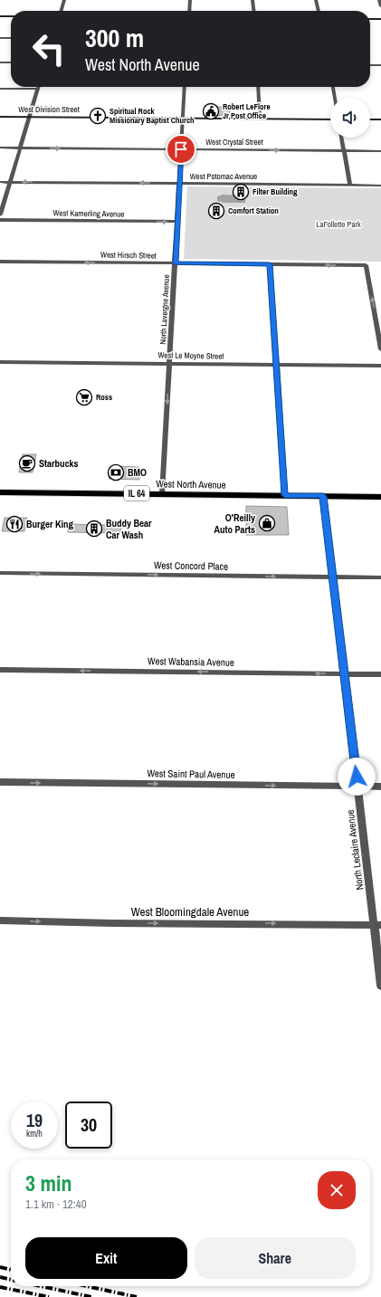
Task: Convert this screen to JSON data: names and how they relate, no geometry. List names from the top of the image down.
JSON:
{
  "streets": {
    "main road": ["West Division Street", "West North Avenue", "IL 64"],
    "street": [
      "West Crystal Street",
      "West Potomac Avenue",
      "West Kamerling Avenue",
      "West Hirsch Street",
      "North Lavergne Avenue",
      "West Le Moyne Street",
      "West Concord Place",
      "West Wabansia Avenue",
      "West Saint Paul Avenue",
      "North Leclaire Avenue",
      "West Bloomingdale Avenue"
    ]
  },
  "crossings": [
    ["West Division Street", "North Lavergne Avenue"],
    ["West Crystal Street", "North Lavergne Avenue"],
    ["West Potomac Avenue", "North Lavergne Avenue"],
    ["West Kamerling Avenue", "North Lavergne Avenue"],
    ["West Hirsch Street", "North Lavergne Avenue"],
    ["North Lavergne Avenue", "West Le Moyne Street"],
    ["North Lavergne Avenue", "West North Avenue"],
    ["West North Avenue", "North Leclaire Avenue"],
    ["West Concord Place", "North Leclaire Avenue"],
    ["West Wabansia Avenue", "North Leclaire Avenue"],
    ["West Saint Paul Avenue", "North Leclaire Avenue"],
    ["North Leclaire Avenue", "West Bloomingdale Avenue"]
  ],
  "one_way": [
    "West Crystal Street",
    "West Potomac Avenue",
    "West Kamerling Avenue",
    "West Hirsch Street",
    "West Concord Place",
    "West Wabansia Avenue",
    "West Saint Paul Avenue",
    "West Bloomingdale Avenue"
  ],
  "parks": ["LaFollette Park"],
  "places": {
    "public building": ["Robert LeFlore Jr Post Office"],
    "church": ["Spiritual Rock Missionary Baptist Church"],
    "building": ["Filter Building", "Comfort Station", "Buddy Bear Car Wash"],
    "supermarket": ["Ross"],
    "cafe": ["Starbucks"],
    "bank": ["BMO"],
    "shop": ["O'Reilly Auto Parts"],
    "restaurant": ["Burger King"]
  },
  "page": {
    "turn": ["300 m", "West North Avenue"],
    "speed": "19 km/h",
    "limit": "30",
    "heading": ["3 min", "1.1 km · 12:40"],
    "buttons": ["Exit", "Share"]
  }
}
